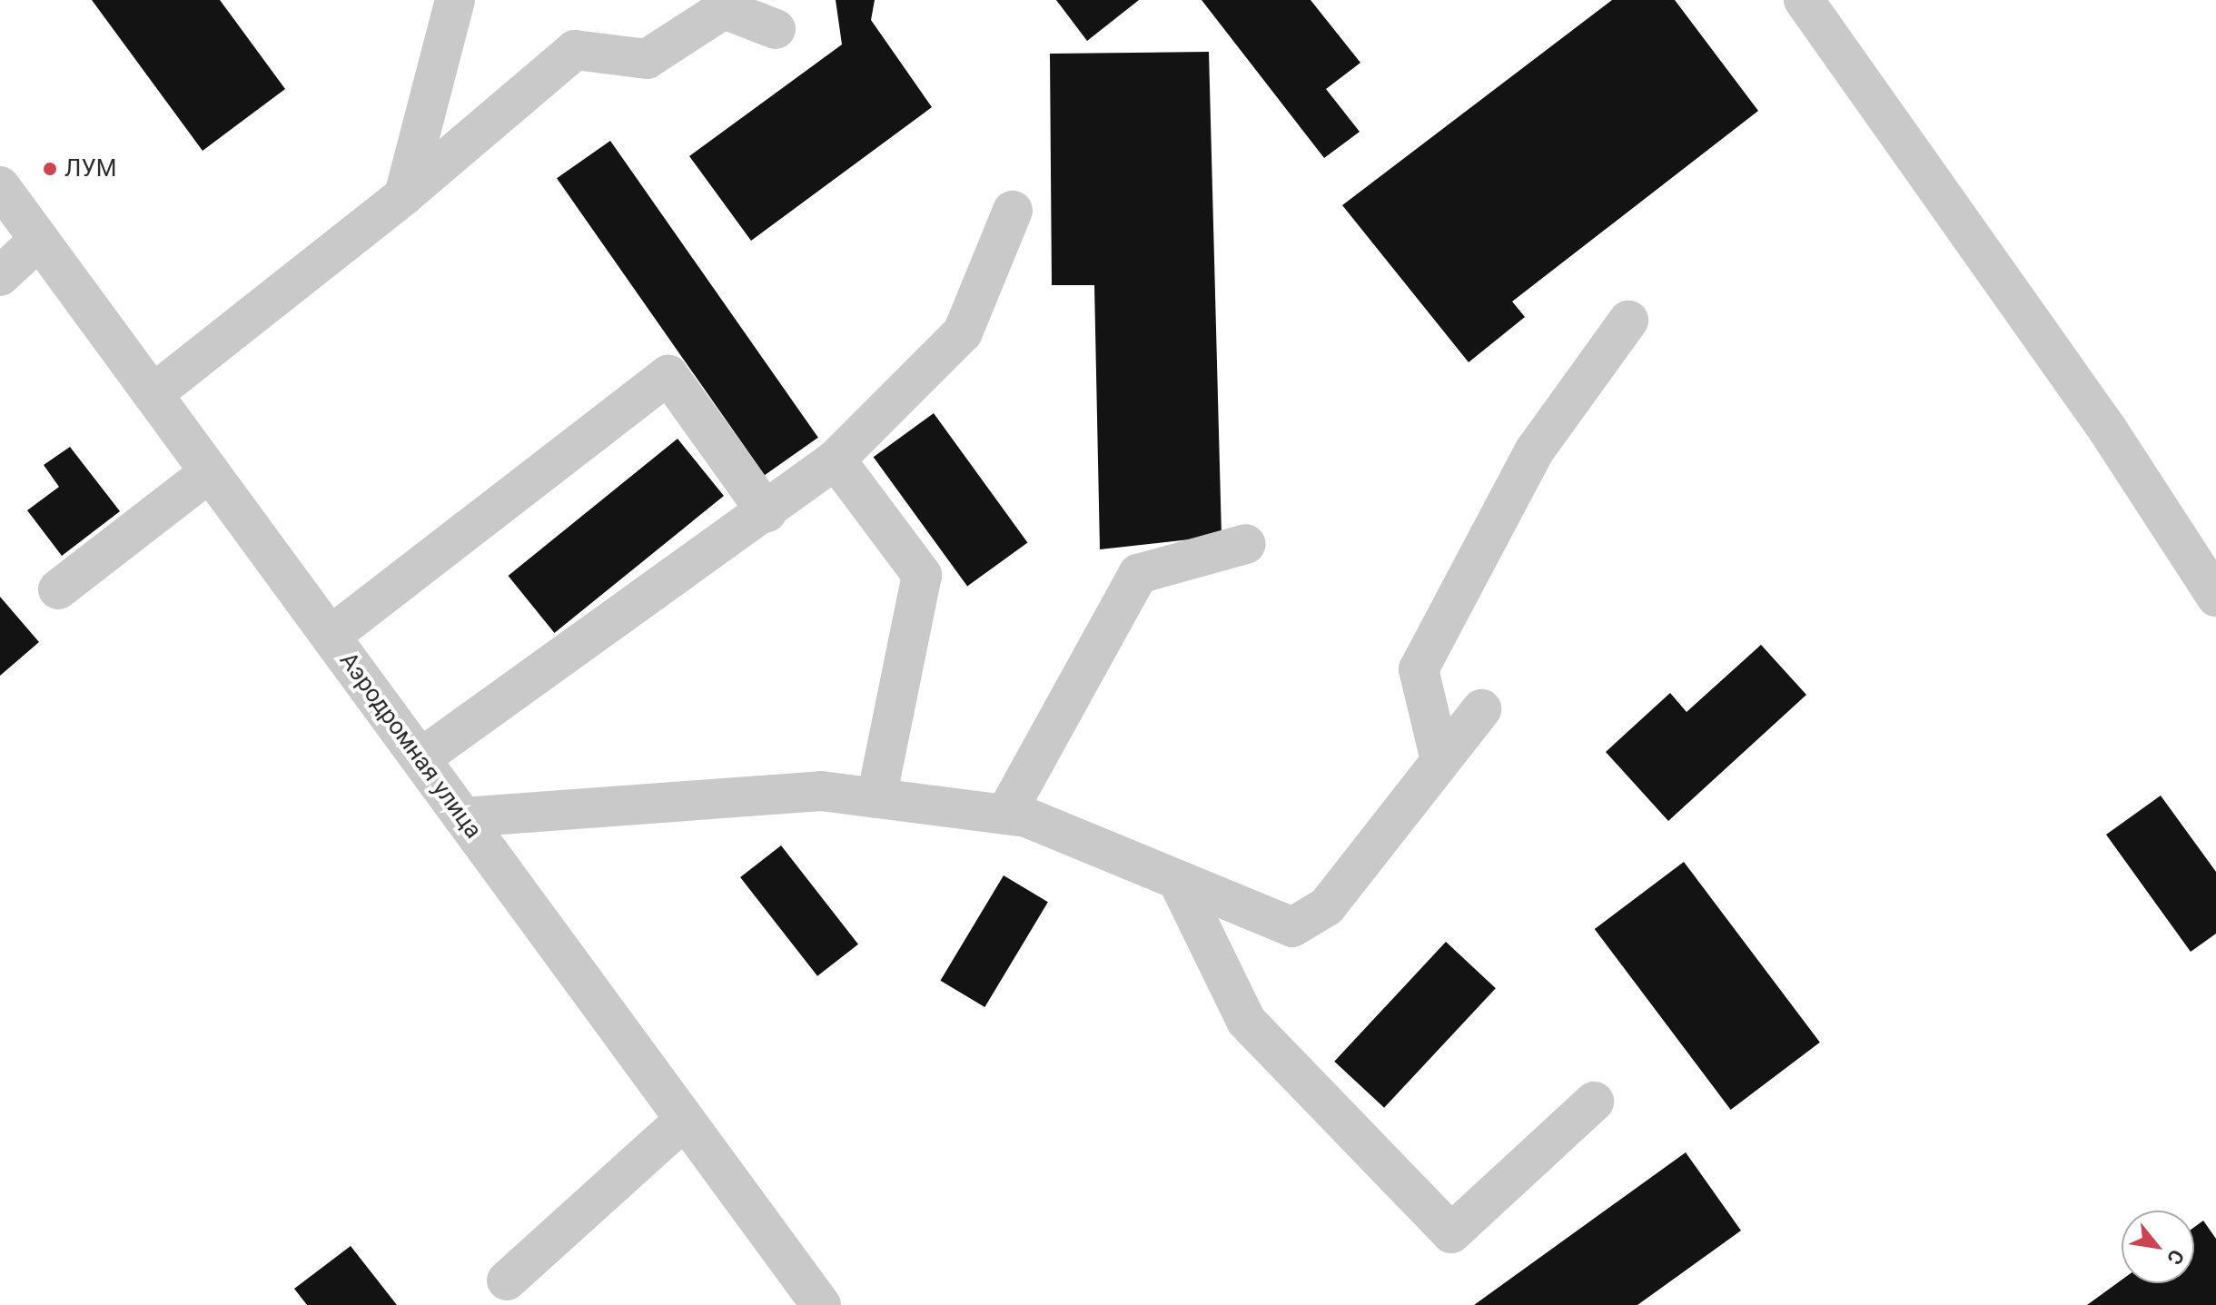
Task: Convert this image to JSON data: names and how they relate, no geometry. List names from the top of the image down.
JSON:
{
  "streets": {
    "street": ["Аэродромная улица"]
  },
  "places": ["ЛУМ"],
  "north": "bottom right"
}
